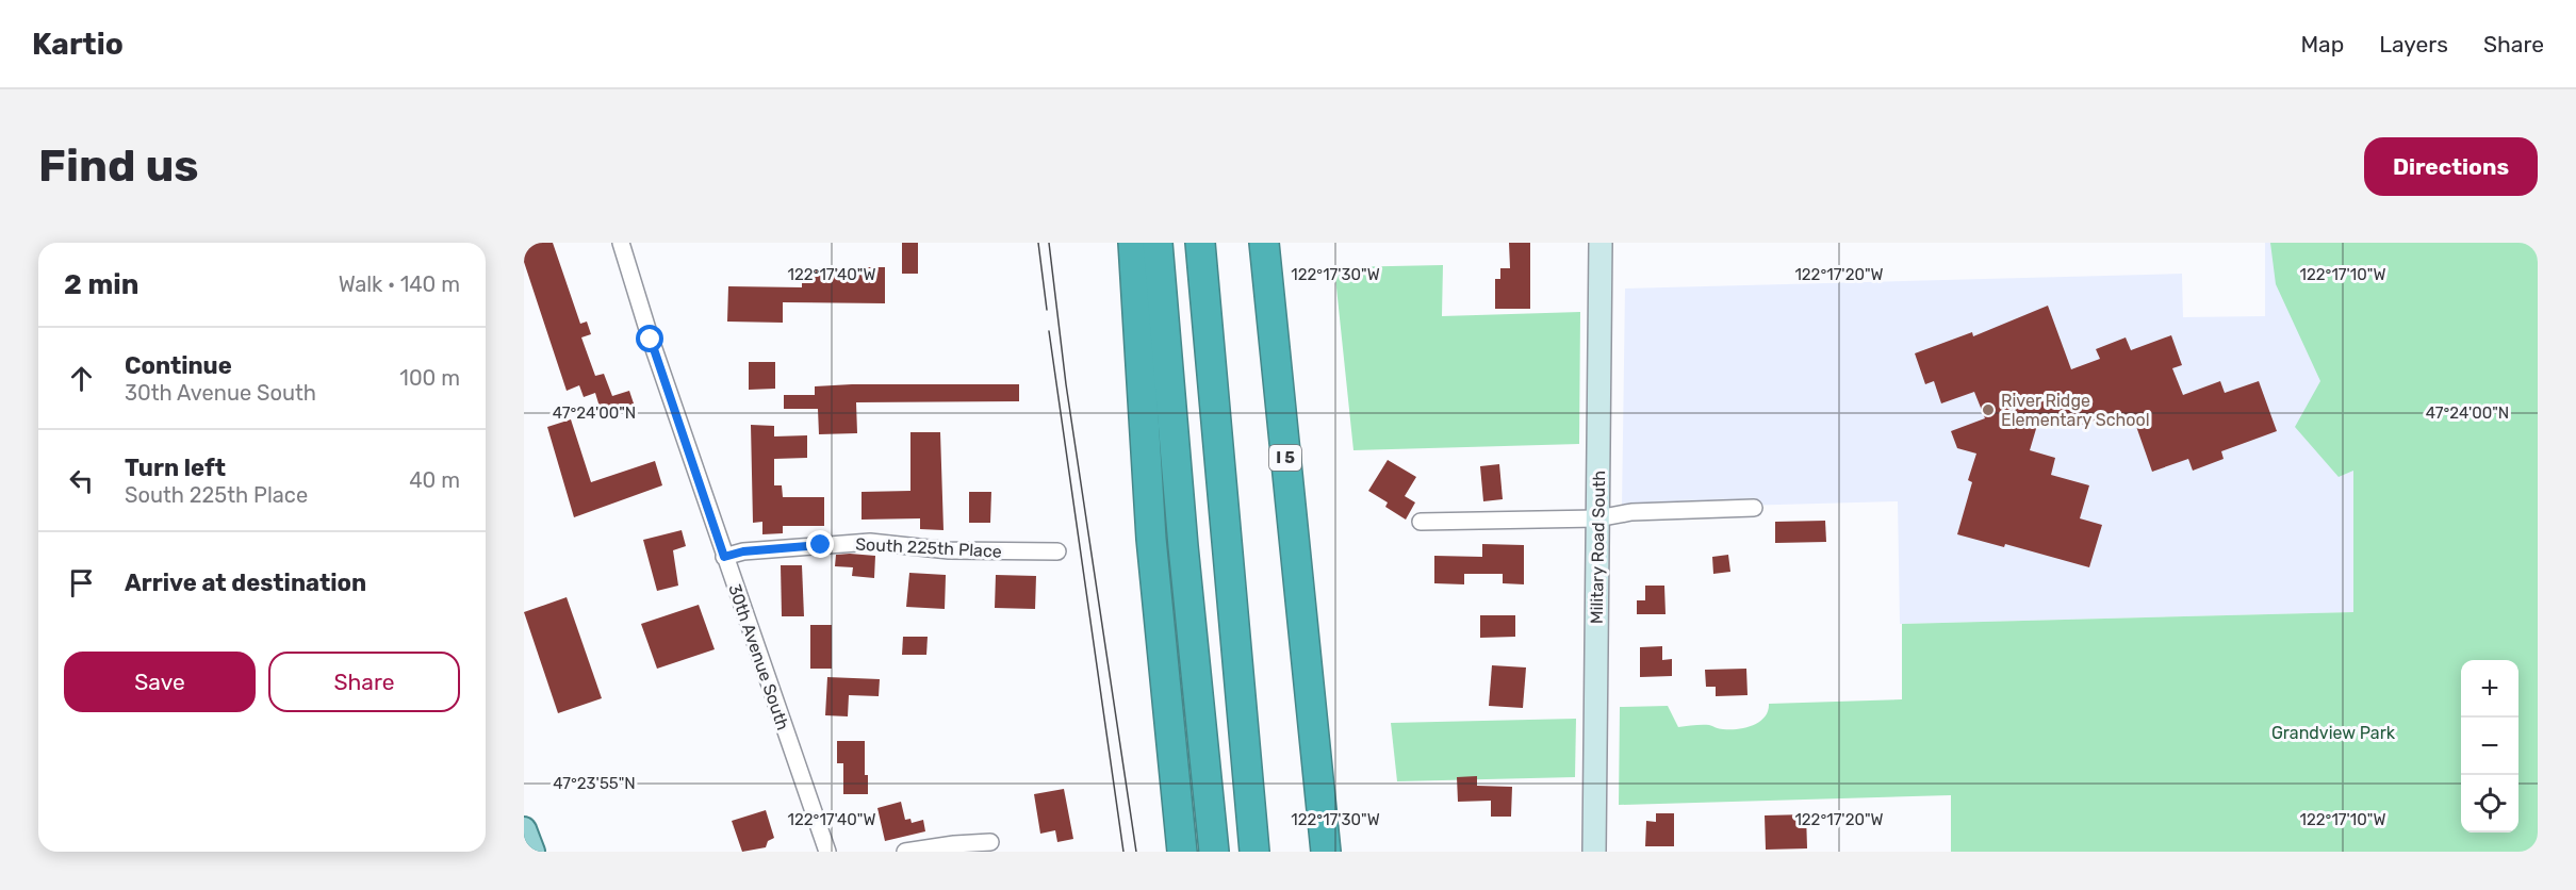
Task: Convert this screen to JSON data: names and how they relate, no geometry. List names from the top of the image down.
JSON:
{
  "streets": {
    "highway": ["I 5"],
    "main road": ["Military Road South"],
    "street": ["South 225th Place", "30th Avenue South"]
  },
  "crossings": [
    ["South 225th Place", "30th Avenue South"]
  ],
  "parks": ["Grandview Park"],
  "places": ["River Ridge Elementary School"],
  "page": {
    "header": "Kartio",
    "nav": ["Map", "Layers", "Share"],
    "buttons": [
      "Directions",
      ["Save", "Share"]
    ],
    "title": "Find us",
    "heading": ["2 min", "Walk · 140 m"],
    "list": [
      ["Continue", "30th Avenue South", "100 m"],
      ["Turn left", "South 225th Place", "40 m"],
      "Arrive at destination"
    ],
    "map_buttons": ["+", "−"]
  },
  "coordinates": [
    "122°17'40\"W",
    "122°17'30\"W",
    "122°17'20\"W",
    "122°17'10\"W",
    "47°24'00\"N",
    "47°23'55\"N"
  ]
}
